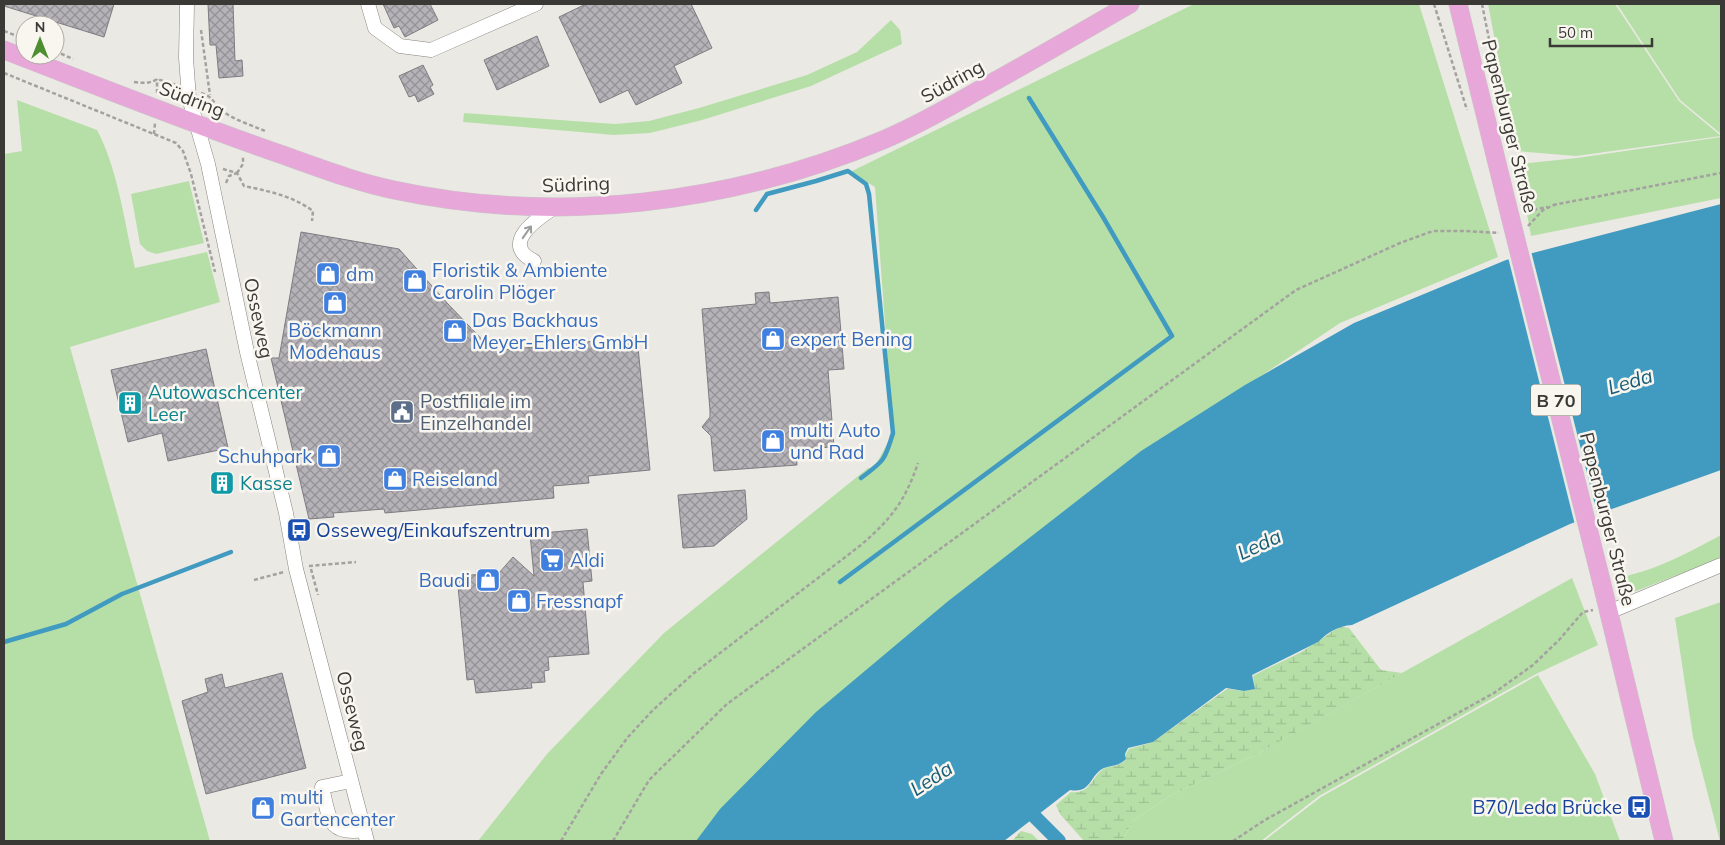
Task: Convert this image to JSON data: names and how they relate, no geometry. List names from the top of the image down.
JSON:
{
  "streets": {
    "main road": ["Südring", "Papenburger Straße", "B 70"],
    "street": ["Osseweg"]
  },
  "crossings": [
    ["Südring", "Osseweg"]
  ],
  "water": ["Leda"],
  "places": {
    "shop": [
      "dm",
      "Floristik & Ambiente Carolin Plöger",
      "Böckmann Modehaus",
      "Das Backhaus Meyer-Ehlers GmbH",
      "expert Bening",
      "multi Auto und Rad",
      "Schuhpark",
      "Reiseland",
      "Baudi",
      "Fressnapf",
      "multi Gartencenter"
    ],
    "building": ["Autowaschcenter Leer", "Kasse"],
    "public building": ["Postfiliale im Einzelhandel"],
    "bus stop": ["Osseweg/Einkaufszentrum", "B70/Leda Brücke"],
    "supermarket": ["Aldi"]
  },
  "scale_bar": "50 m",
  "north": "top"
}
